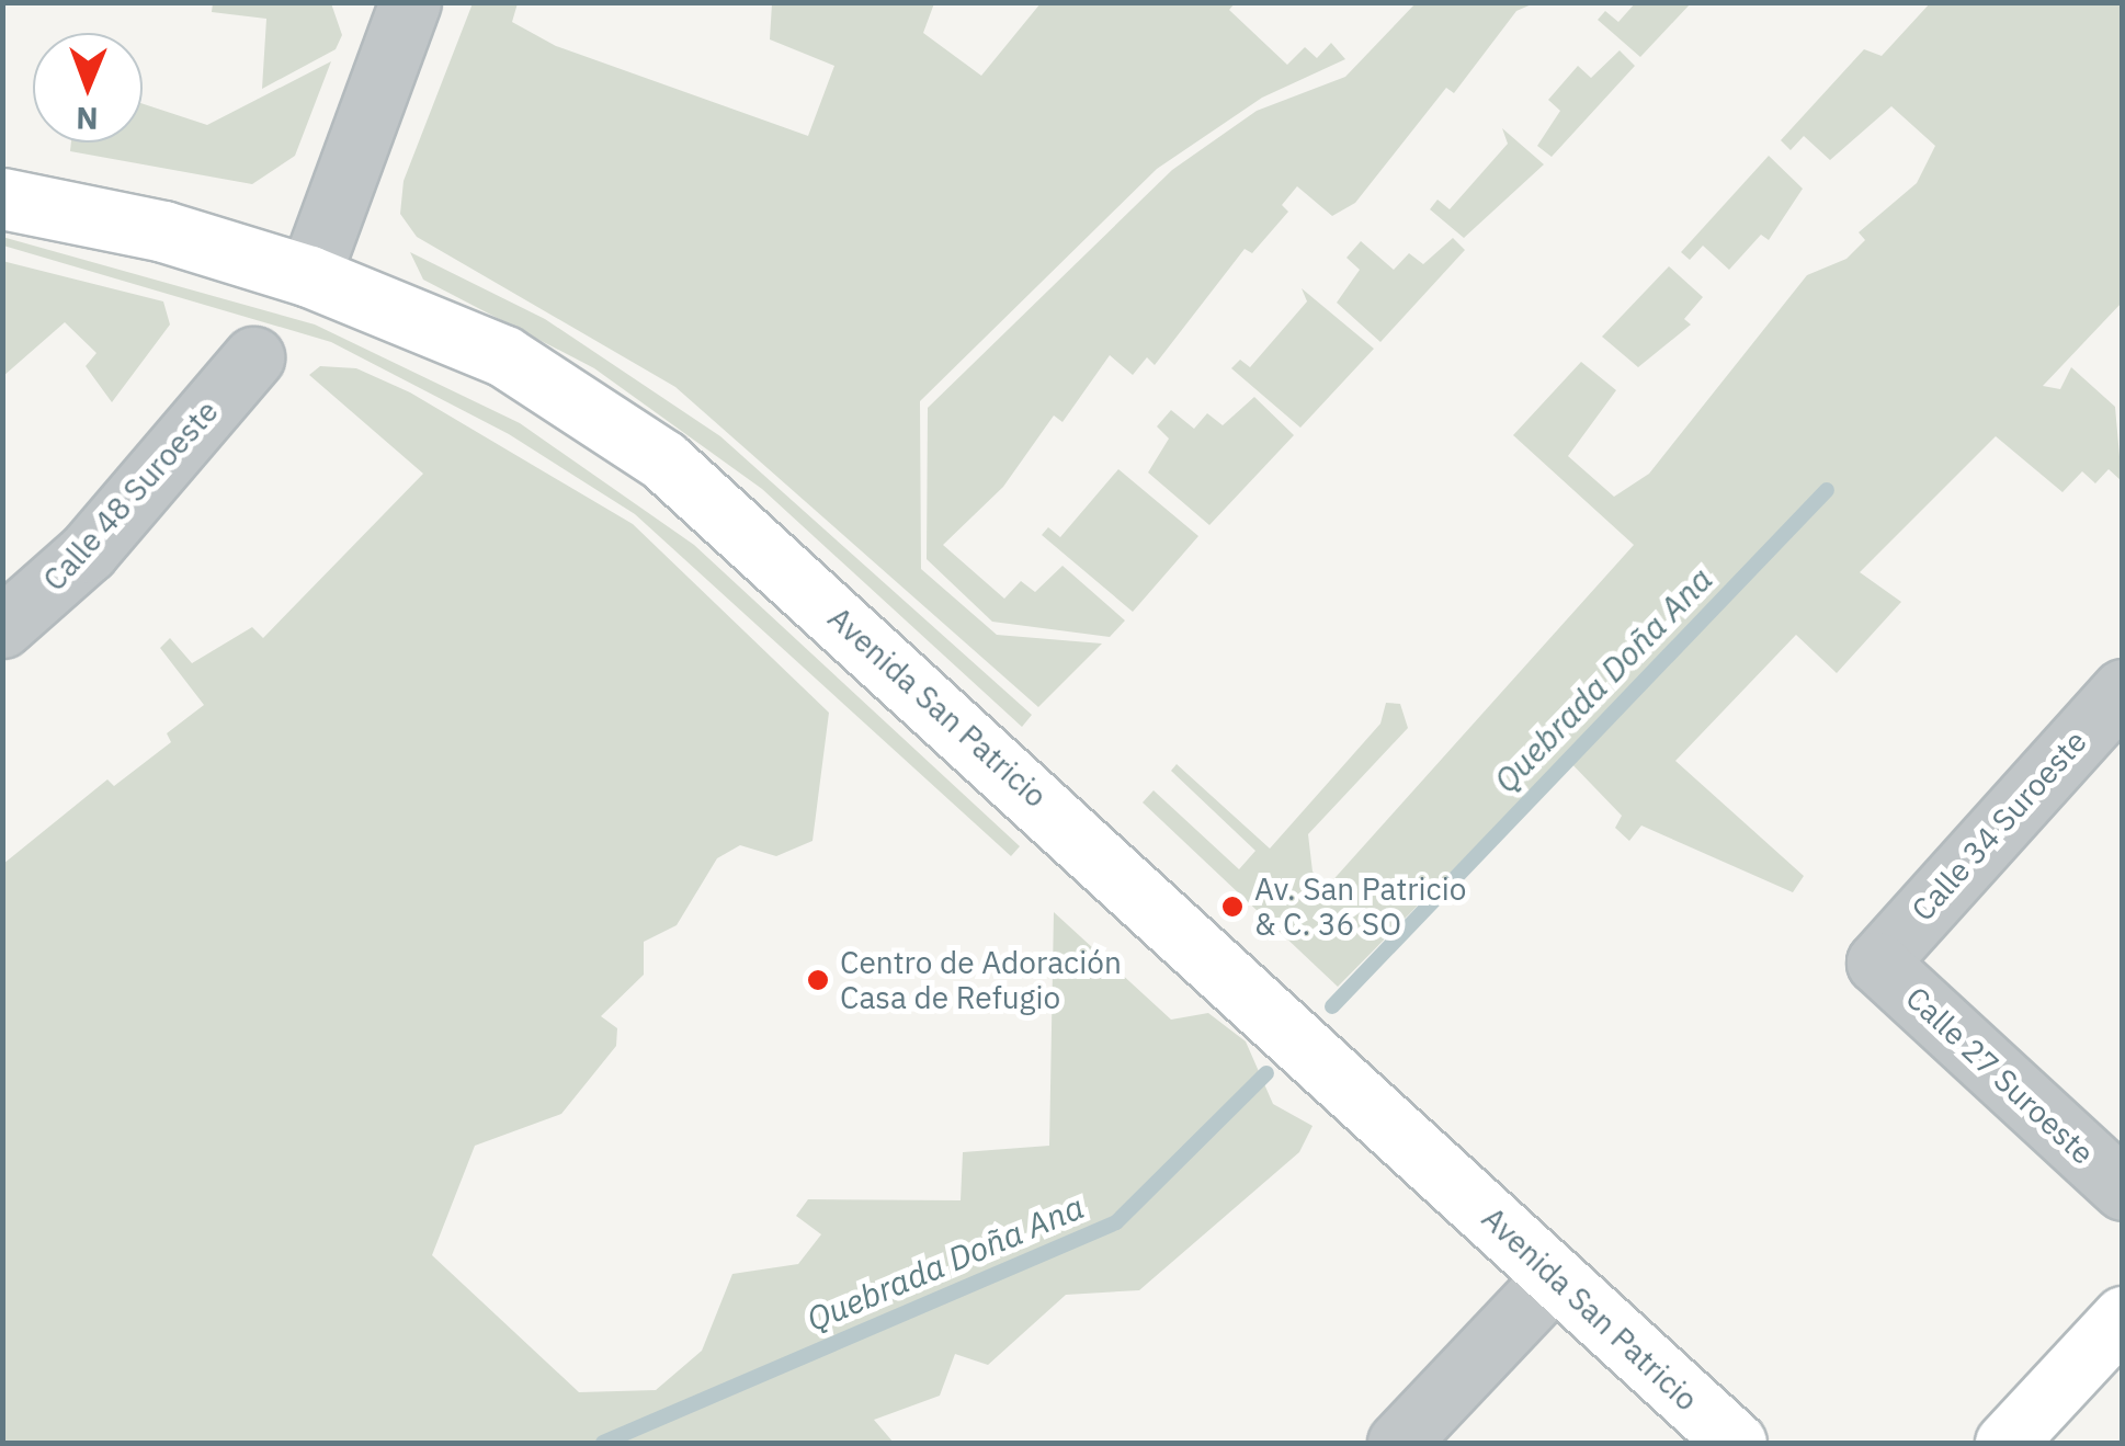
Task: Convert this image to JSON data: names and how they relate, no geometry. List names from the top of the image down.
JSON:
{
  "streets": {
    "street": [
      "Calle 48 Suroeste",
      "Avenida San Patricio",
      "Calle 34 Suroeste",
      "Calle 27 Suroeste"
    ]
  },
  "crossings": [
    ["Calle 34 Suroeste", "Calle 27 Suroeste"]
  ],
  "water": ["Quebrada Doña Ana"],
  "places": ["Av. San Patricio & C. 36 SO", "Centro de Adoración Casa de Refugio"],
  "north": "bottom"
}
